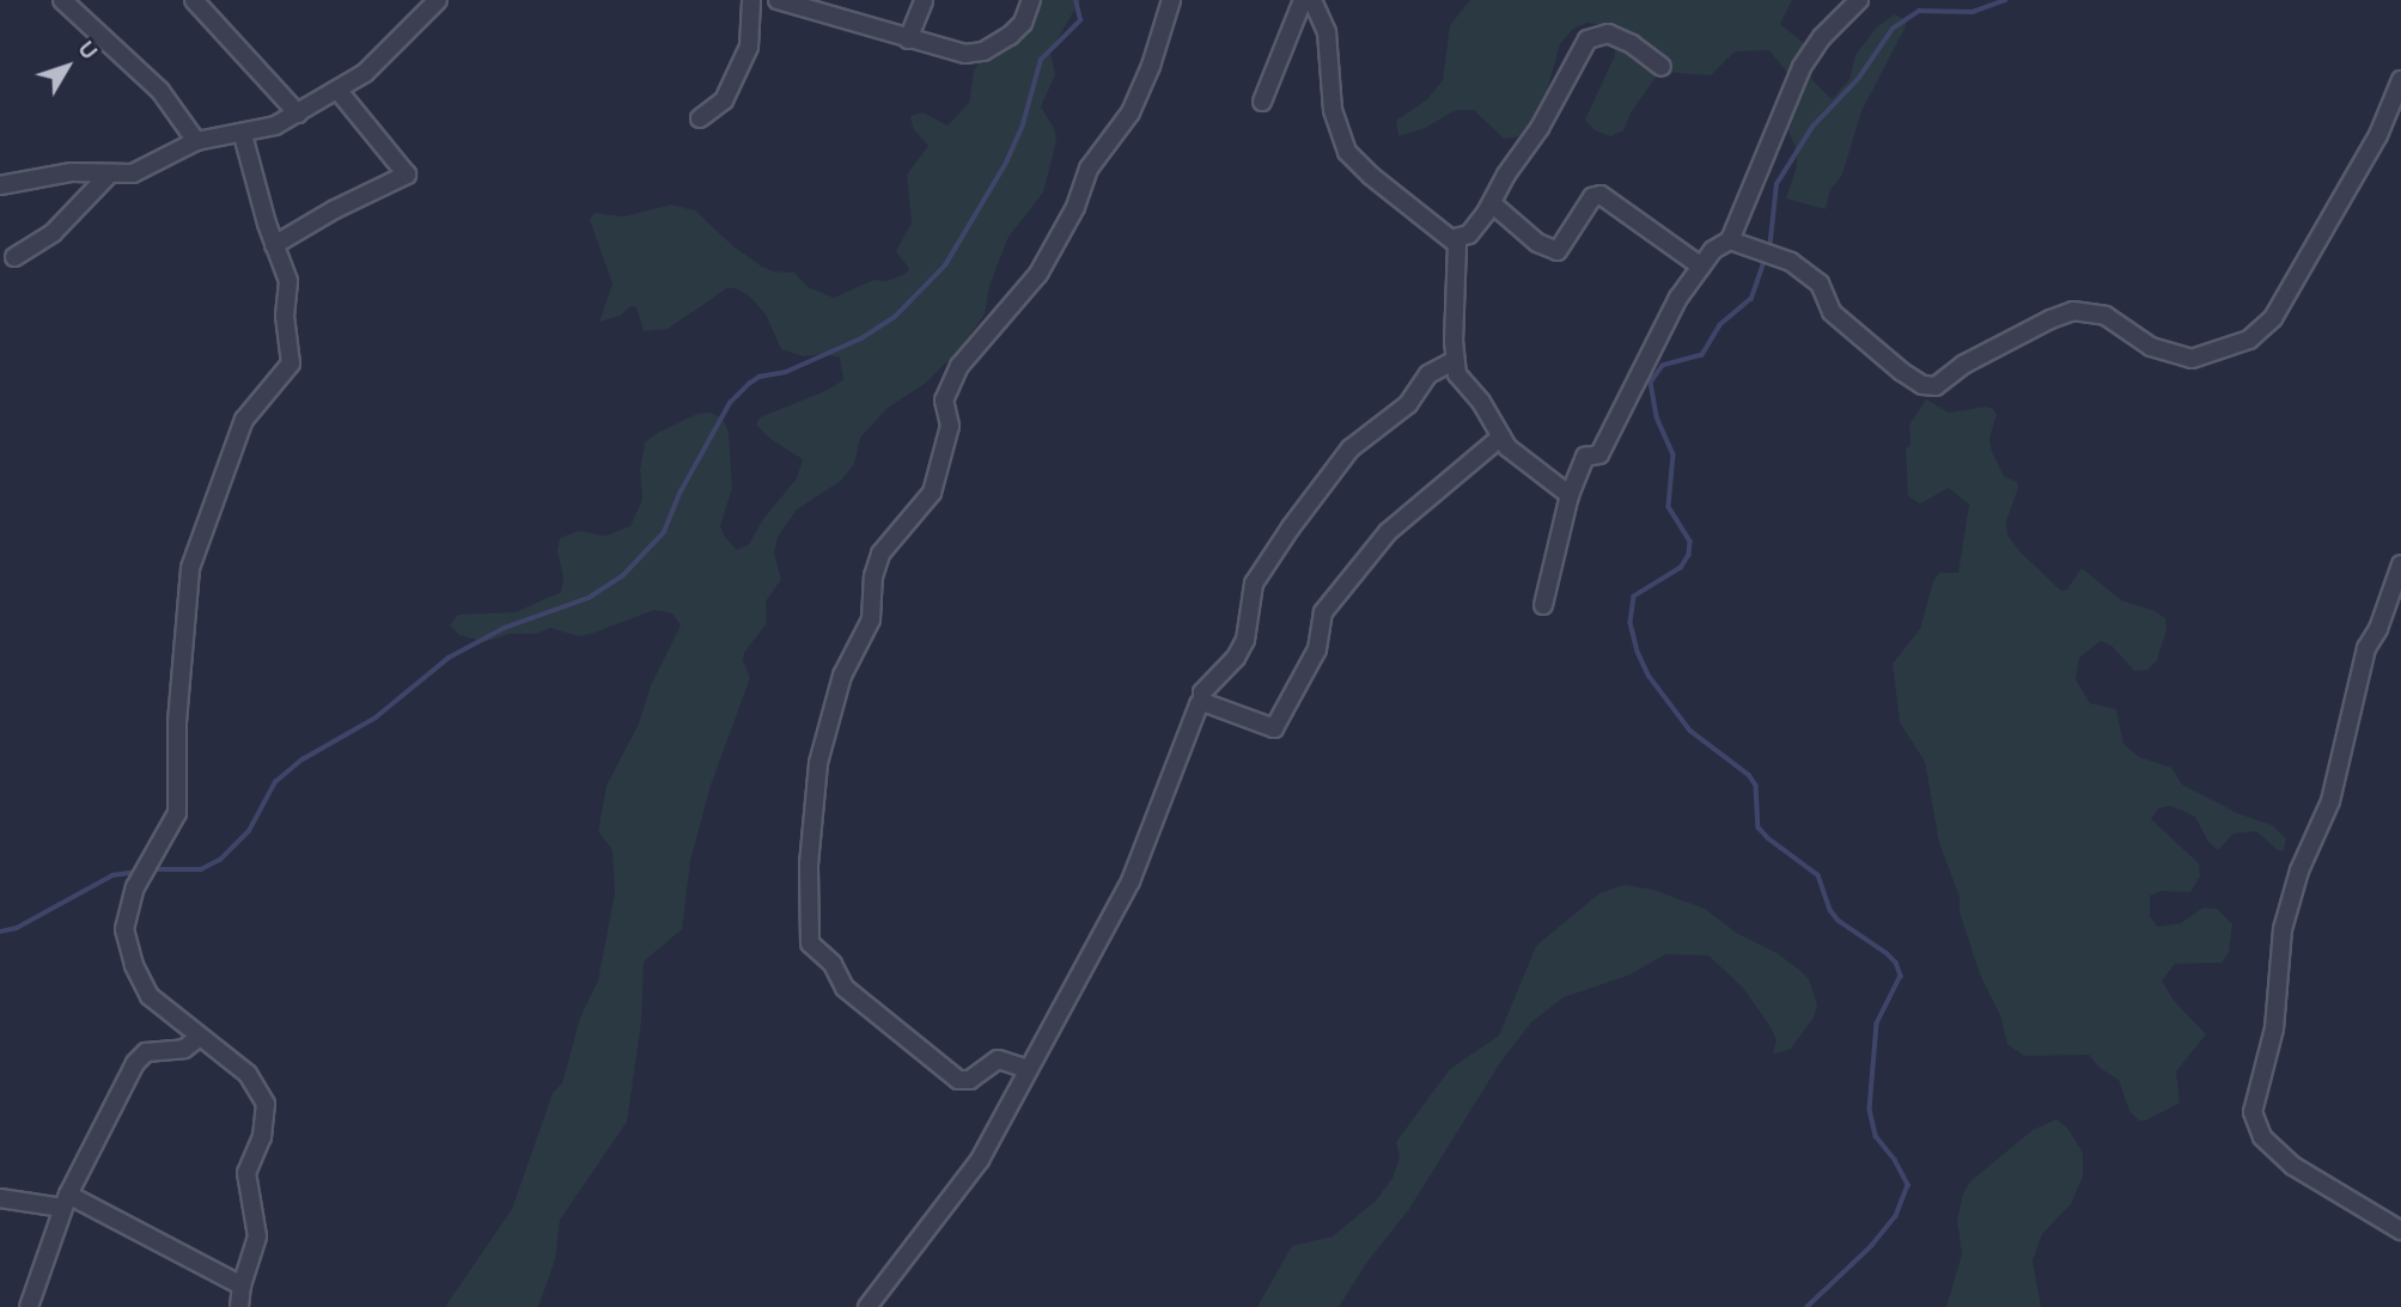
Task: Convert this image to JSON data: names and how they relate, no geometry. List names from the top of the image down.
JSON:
{
  "north": "top right"
}
